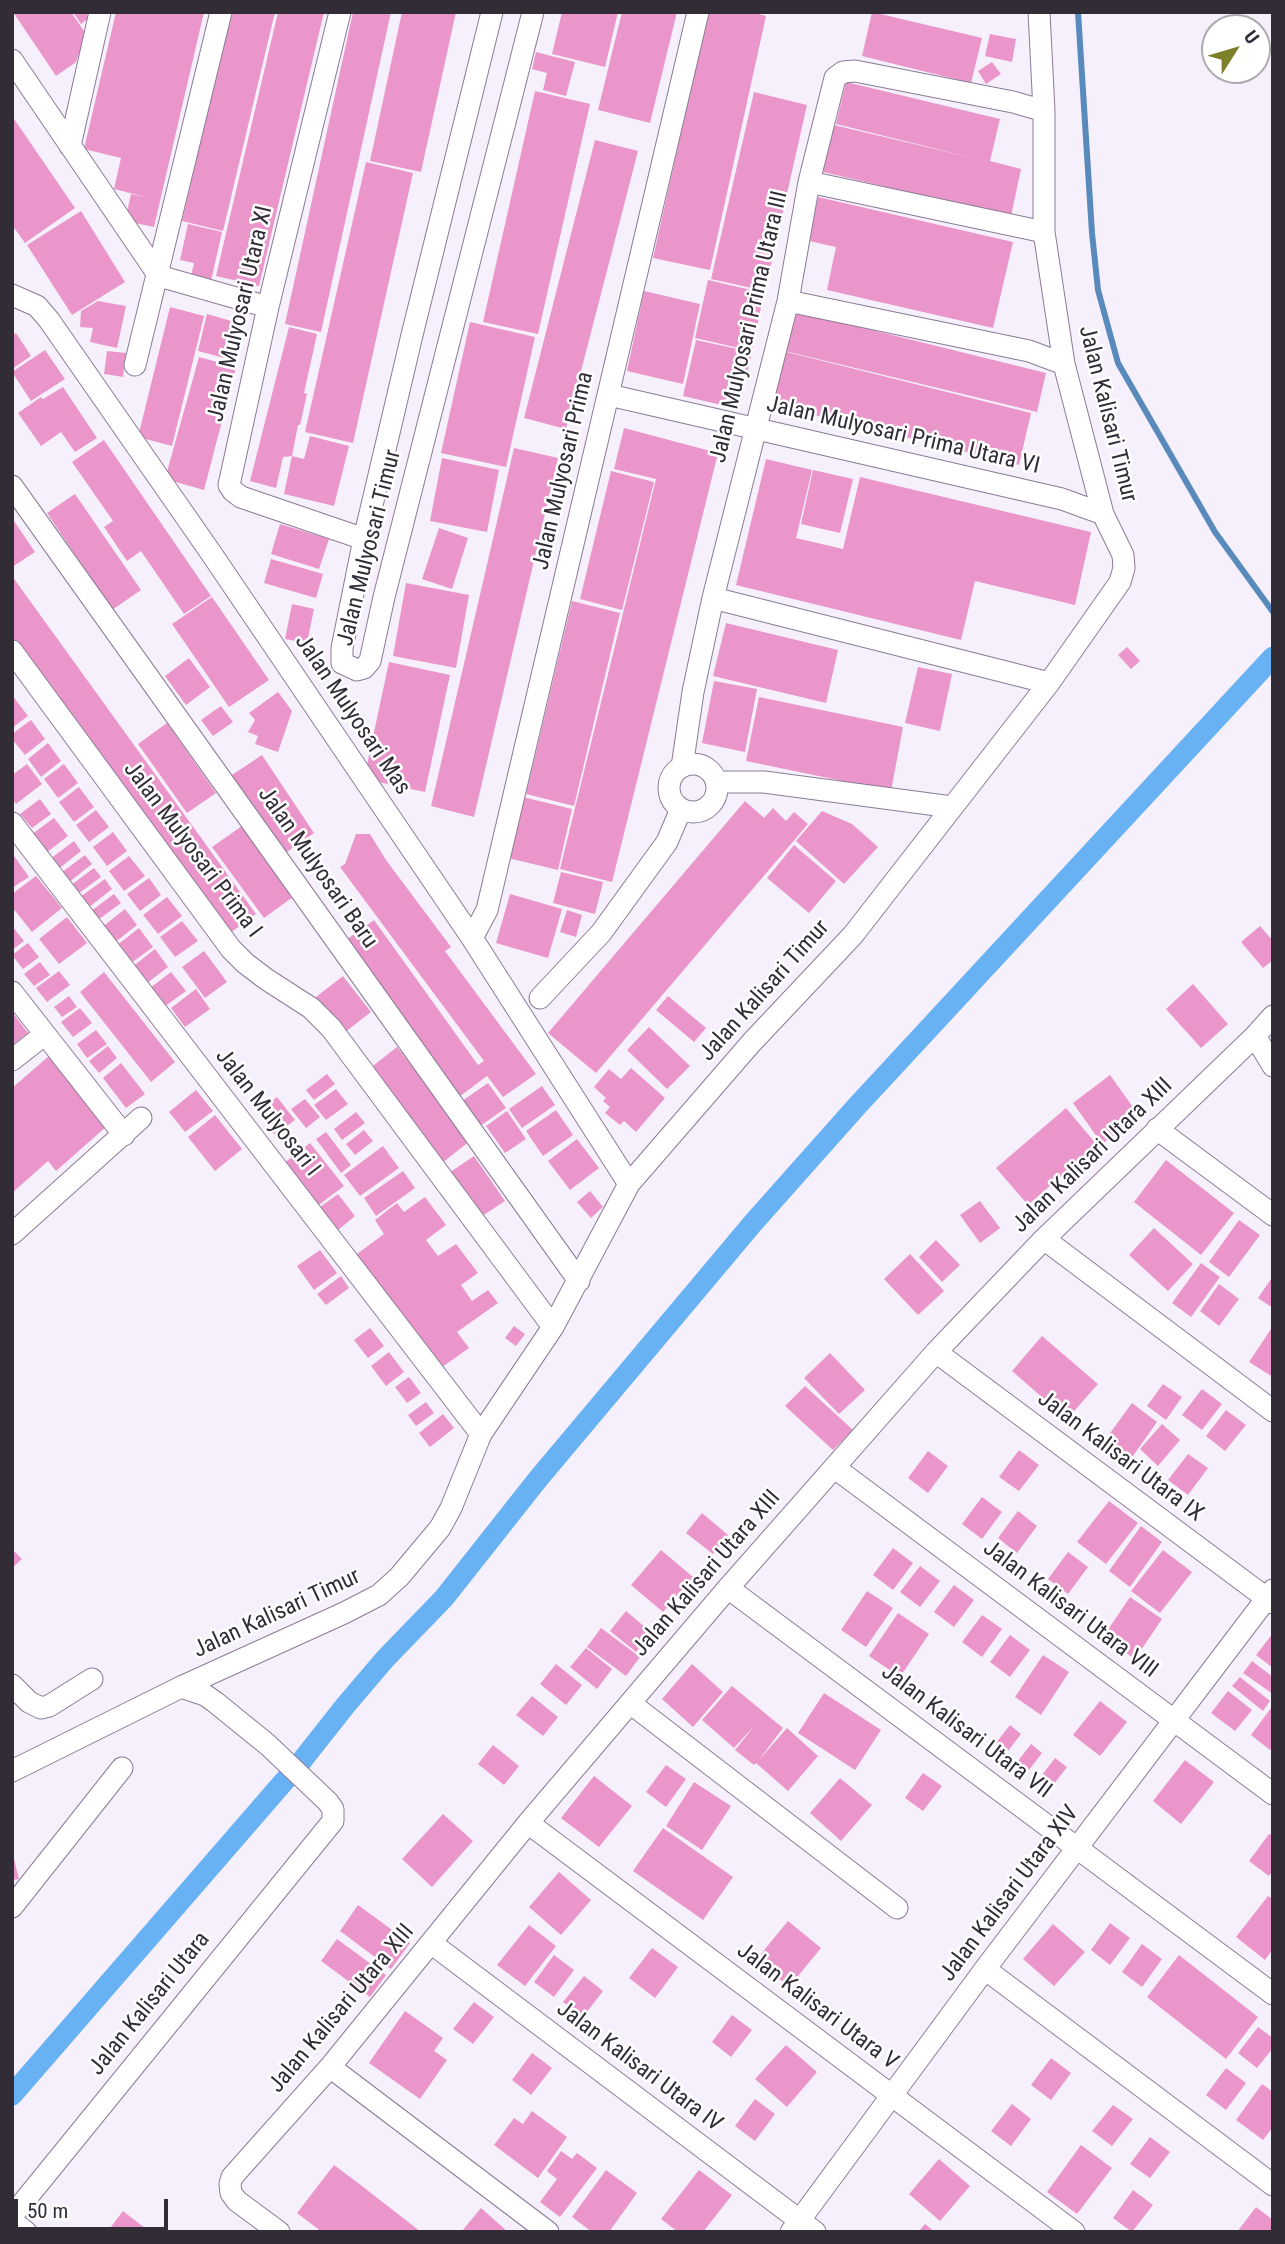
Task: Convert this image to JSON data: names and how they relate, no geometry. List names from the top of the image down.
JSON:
{
  "streets": {
    "street": [
      "Jalan Mulyosari Utara XI",
      "Jalan Mulyosari Prima Utara III",
      "Jalan Kalisari Timur",
      "Jalan Mulyosari Prima Utara VI",
      "Jalan Mulyosari Prima",
      "Jalan Mulyosari Timur",
      "Jalan Mulyosari Mas",
      "Jalan Mulyosari Prima I",
      "Jalan Mulyosari Baru",
      "Jalan Mulyosari I",
      "Jalan Kalisari Utara XIII",
      "Jalan Kalisari Utara IX",
      "Jalan Kalisari Utara VIII",
      "Jalan Kalisari Utara VII",
      "Jalan Kalisari Utara XIV",
      "Jalan Kalisari Utara",
      "Jalan Kalisari Utara V",
      "Jalan Kalisari Utara IV"
    ]
  },
  "crossings": [
    ["Jalan Mulyosari Utara XI", "Jalan Mulyosari Timur"],
    ["Jalan Mulyosari Prima Utara III", "Jalan Kalisari Timur"],
    ["Jalan Mulyosari Prima Utara III", "Jalan Mulyosari Prima Utara VI"],
    ["Jalan Kalisari Timur", "Jalan Mulyosari Prima Utara VI"],
    ["Jalan Kalisari Timur", "Jalan Mulyosari Mas"],
    ["Jalan Kalisari Timur", "Jalan Mulyosari Prima I"],
    ["Jalan Kalisari Timur", "Jalan Mulyosari Baru"],
    ["Jalan Kalisari Timur", "Jalan Mulyosari I"],
    ["Jalan Kalisari Timur", "Jalan Kalisari Utara"],
    ["Jalan Mulyosari Prima Utara VI", "Jalan Mulyosari Prima"],
    ["Jalan Mulyosari Prima", "Jalan Mulyosari Mas"],
    ["Jalan Kalisari Utara XIII", "Jalan Kalisari Utara IX"],
    ["Jalan Kalisari Utara XIII", "Jalan Kalisari Utara VIII"],
    ["Jalan Kalisari Utara XIII", "Jalan Kalisari Utara VII"],
    ["Jalan Kalisari Utara XIII", "Jalan Kalisari Utara V"],
    ["Jalan Kalisari Utara XIII", "Jalan Kalisari Utara IV"],
    ["Jalan Kalisari Utara IX", "Jalan Kalisari Utara XIV"],
    ["Jalan Kalisari Utara VIII", "Jalan Kalisari Utara XIV"],
    ["Jalan Kalisari Utara VII", "Jalan Kalisari Utara XIV"],
    ["Jalan Kalisari Utara XIV", "Jalan Kalisari Utara V"],
    ["Jalan Kalisari Utara XIV", "Jalan Kalisari Utara IV"]
  ],
  "scale_bar": "50 m",
  "north": "top right"
}
